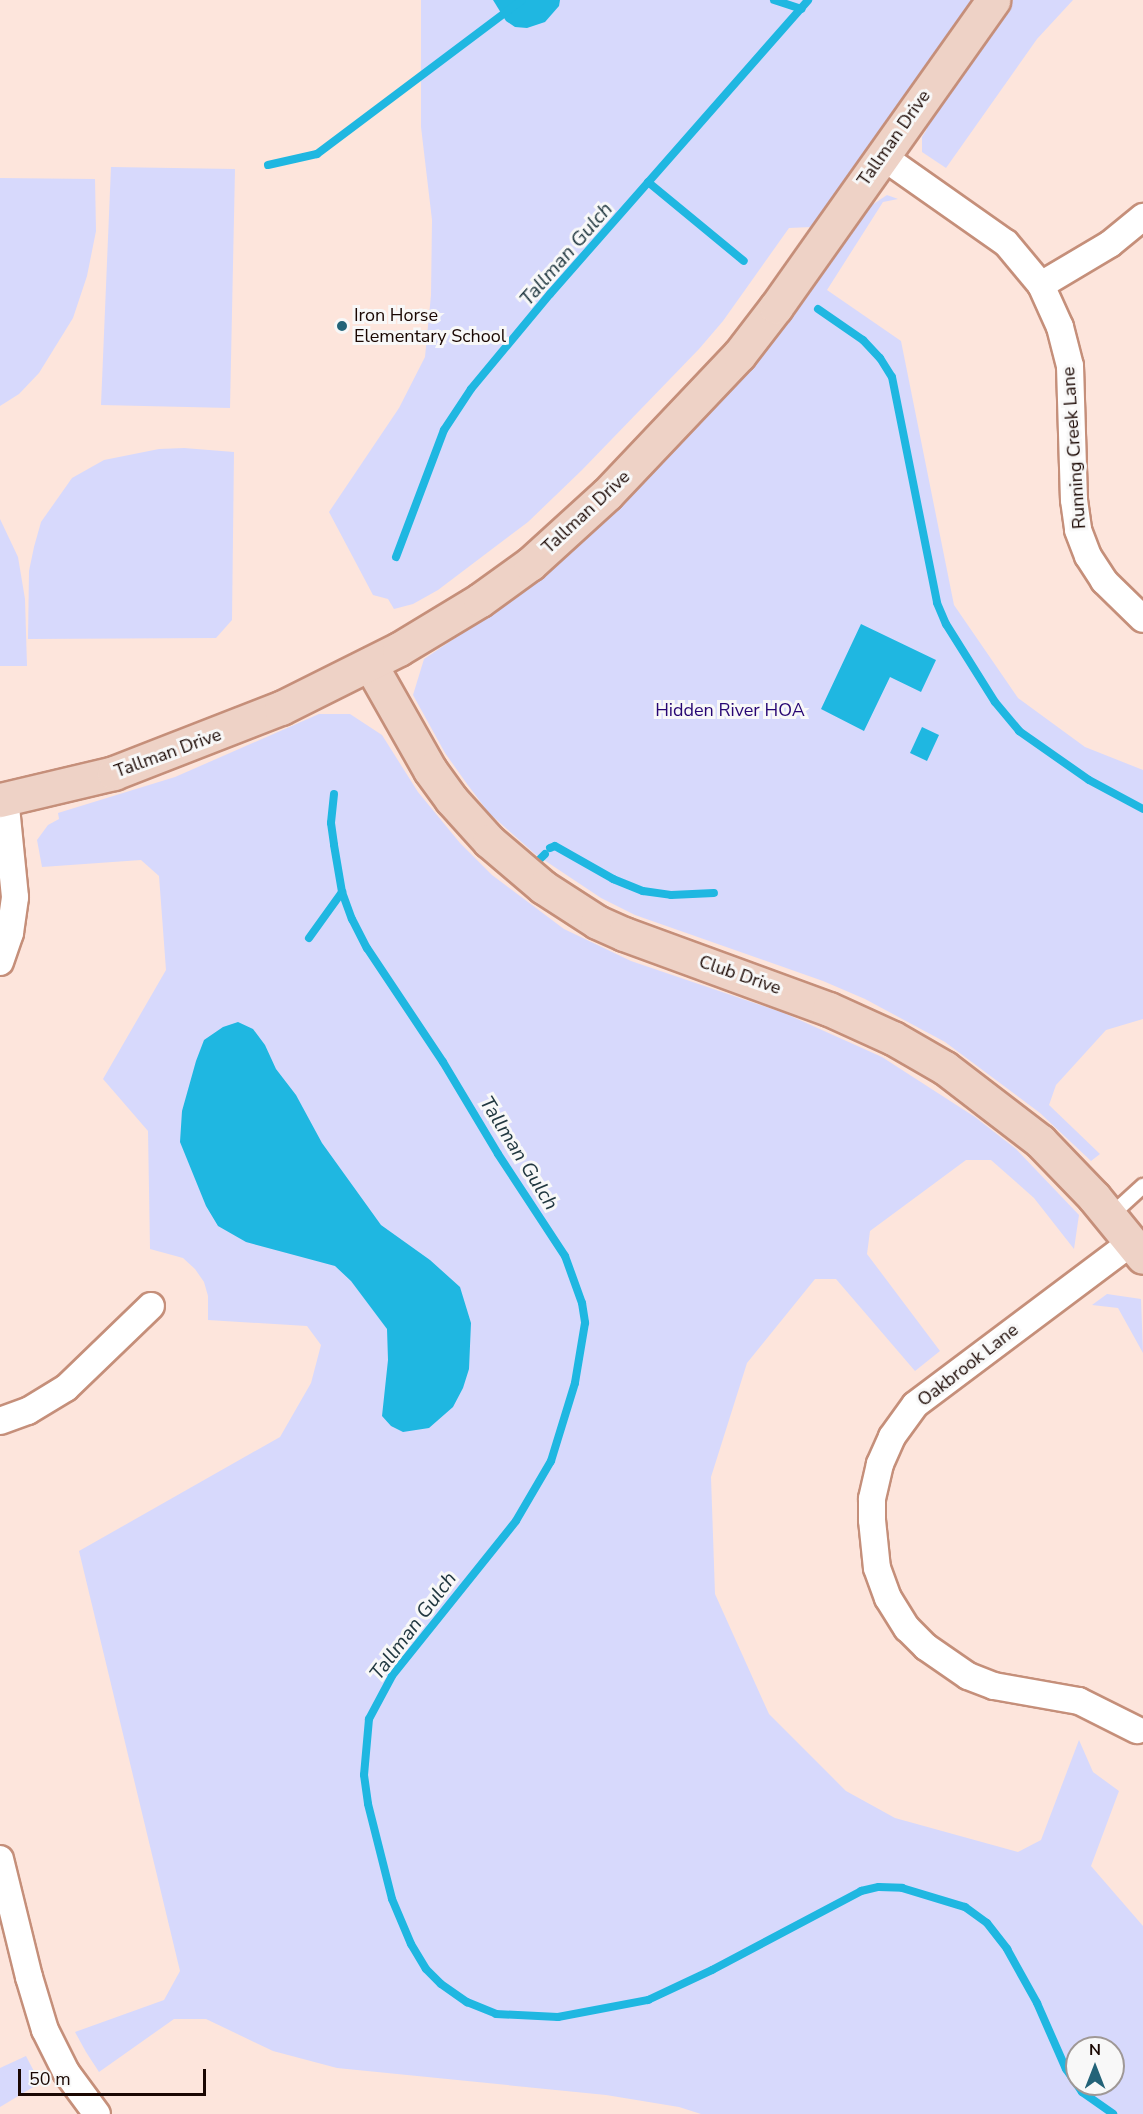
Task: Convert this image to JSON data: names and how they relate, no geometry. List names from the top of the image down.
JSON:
{
  "streets": {
    "street": [
      "Tallman Drive",
      "Running Creek Lane",
      "Club Drive",
      "Oakbrook Lane"
    ]
  },
  "crossings": [
    ["Tallman Drive", "Running Creek Lane"],
    ["Tallman Drive", "Club Drive"],
    ["Club Drive", "Oakbrook Lane"]
  ],
  "water": ["Tallman Gulch"],
  "parks": ["Hidden River HOA"],
  "places": ["Iron Horse Elementary School"],
  "scale_bar": "50 m",
  "north": "top"
}
